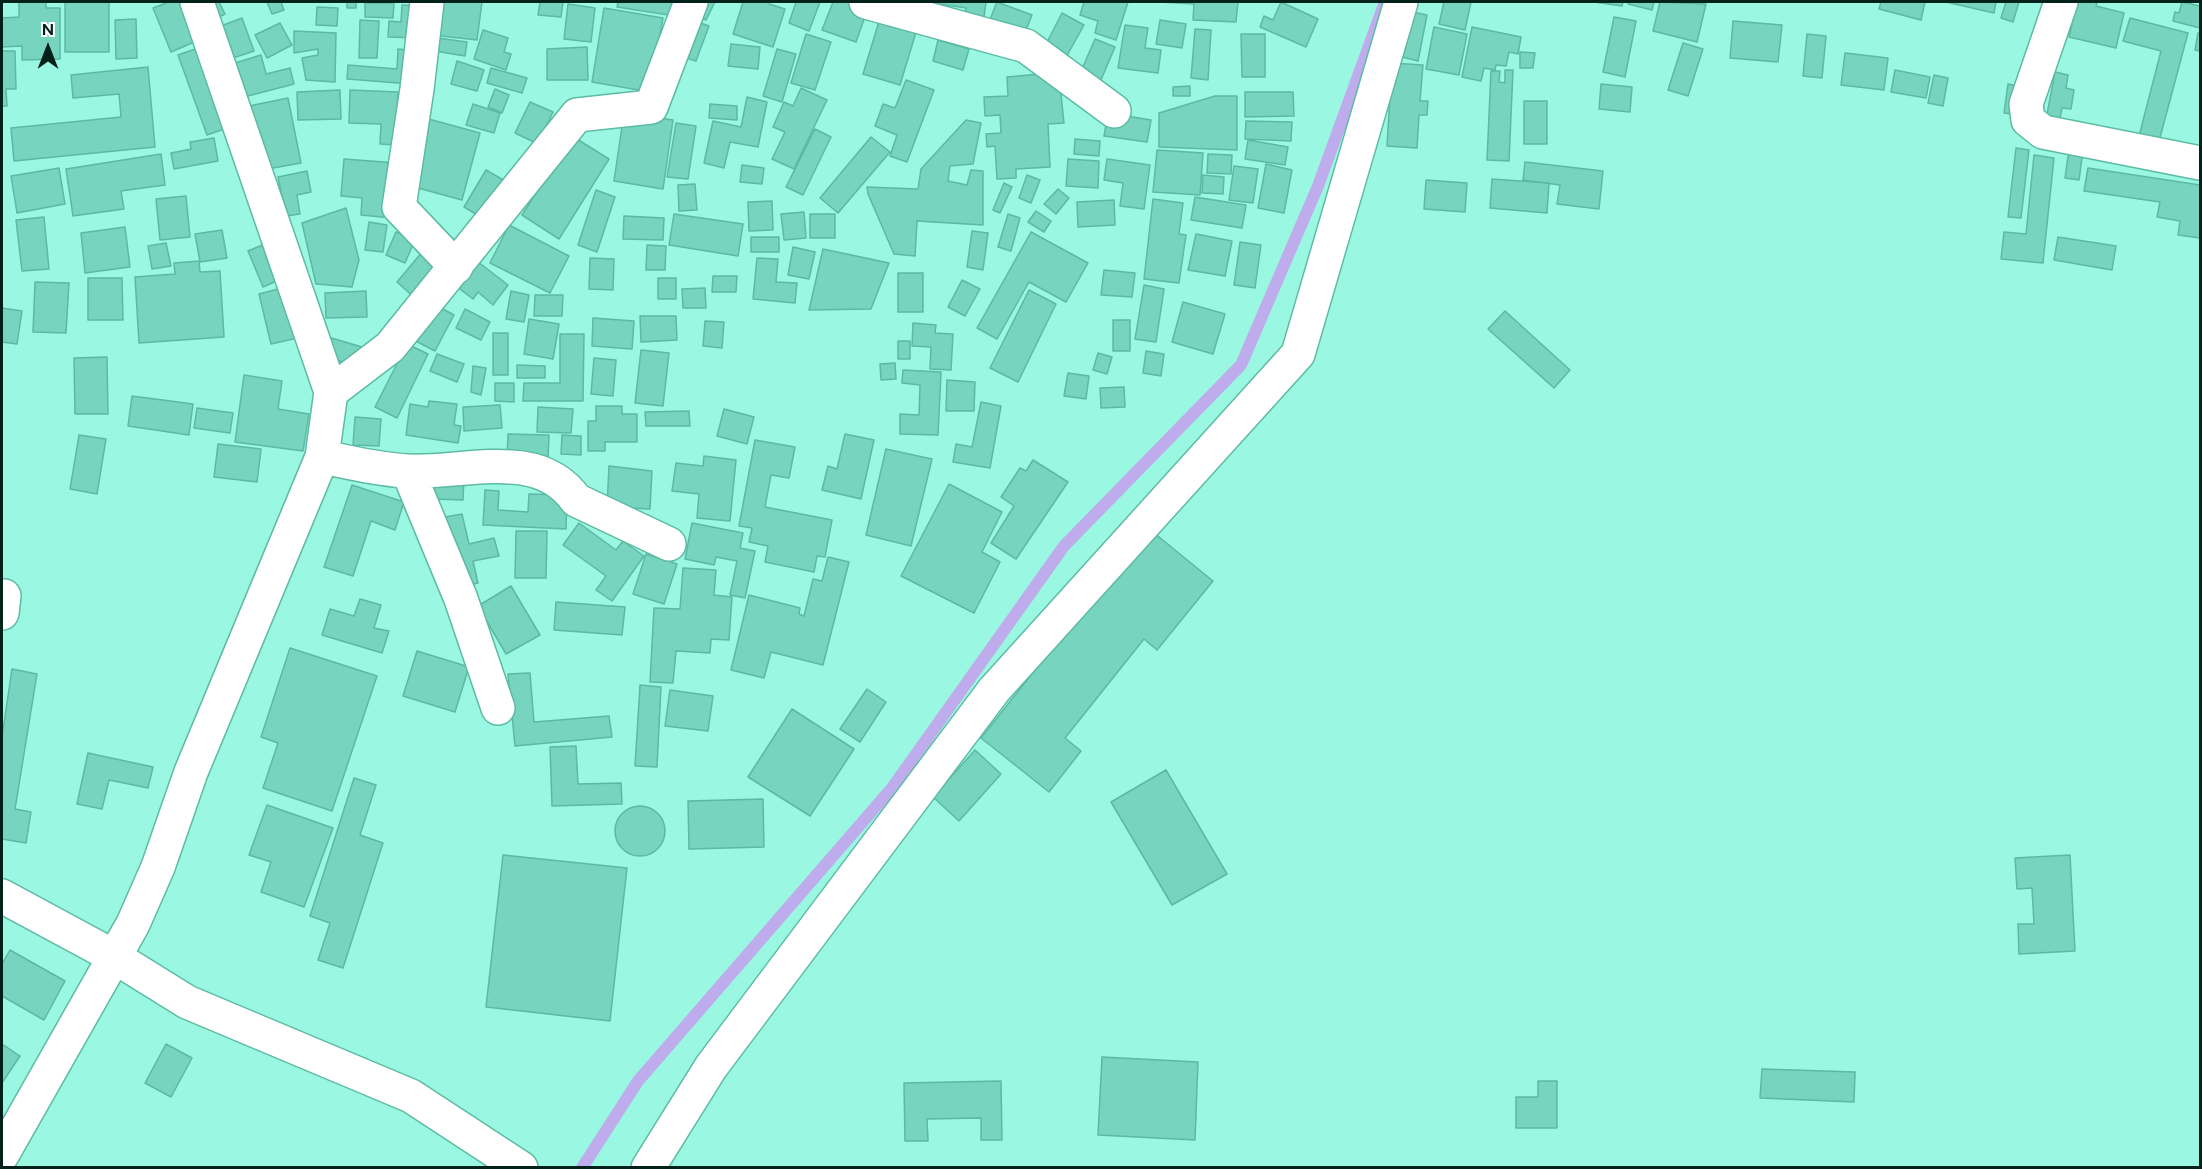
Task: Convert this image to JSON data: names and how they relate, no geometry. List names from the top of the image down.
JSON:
{
  "north": "top"
}
